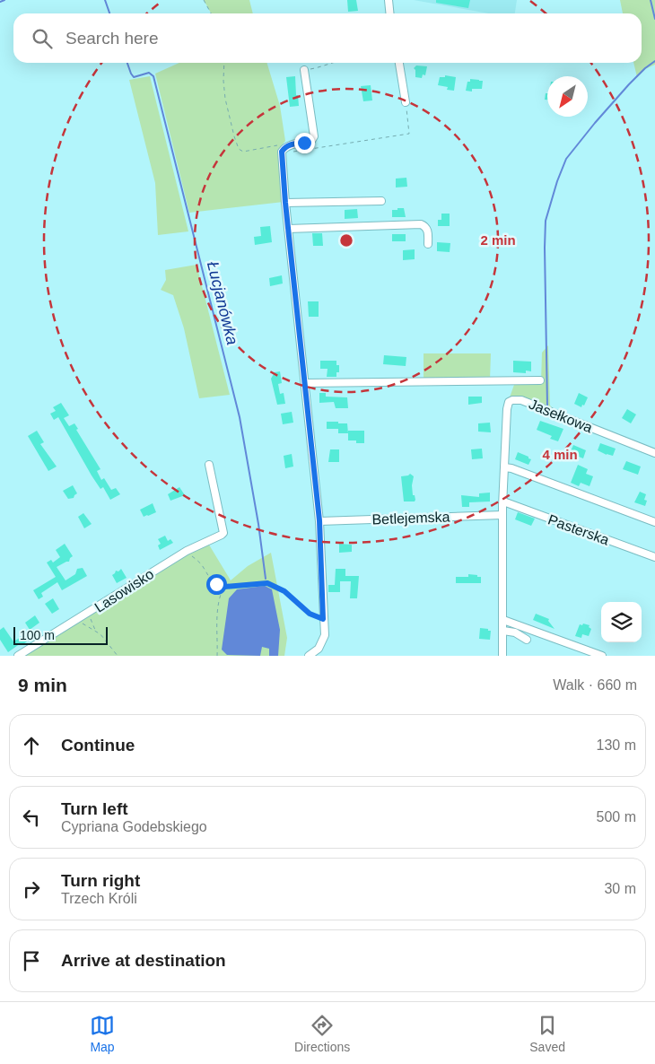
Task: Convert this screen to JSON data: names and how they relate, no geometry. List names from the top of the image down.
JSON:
{
  "streets": {
    "street": [
      "Jasełkowa",
      "Betlejemska",
      "Pasterska",
      "Lasowisko"
    ]
  },
  "crossings": [
    ["Jasełkowa", "Betlejemska"],
    ["Jasełkowa", "Pasterska"]
  ],
  "water": ["Łucjanówka"],
  "scale_bar": "100 m",
  "north": "bottom left",
  "page": {
    "search": "Search here",
    "scale": "100 m",
    "heading": ["9 min", "Walk · 660 m"],
    "list": [
      ["Continue", "130 m"],
      ["Turn left", "Cypriana Godebskiego", "500 m"],
      ["Turn right", "Trzech Króli", "30 m"],
      "Arrive at destination"
    ],
    "nav": ["Map", "Directions", "Saved"]
  },
  "rings": ["2 min", "4 min"]
}
